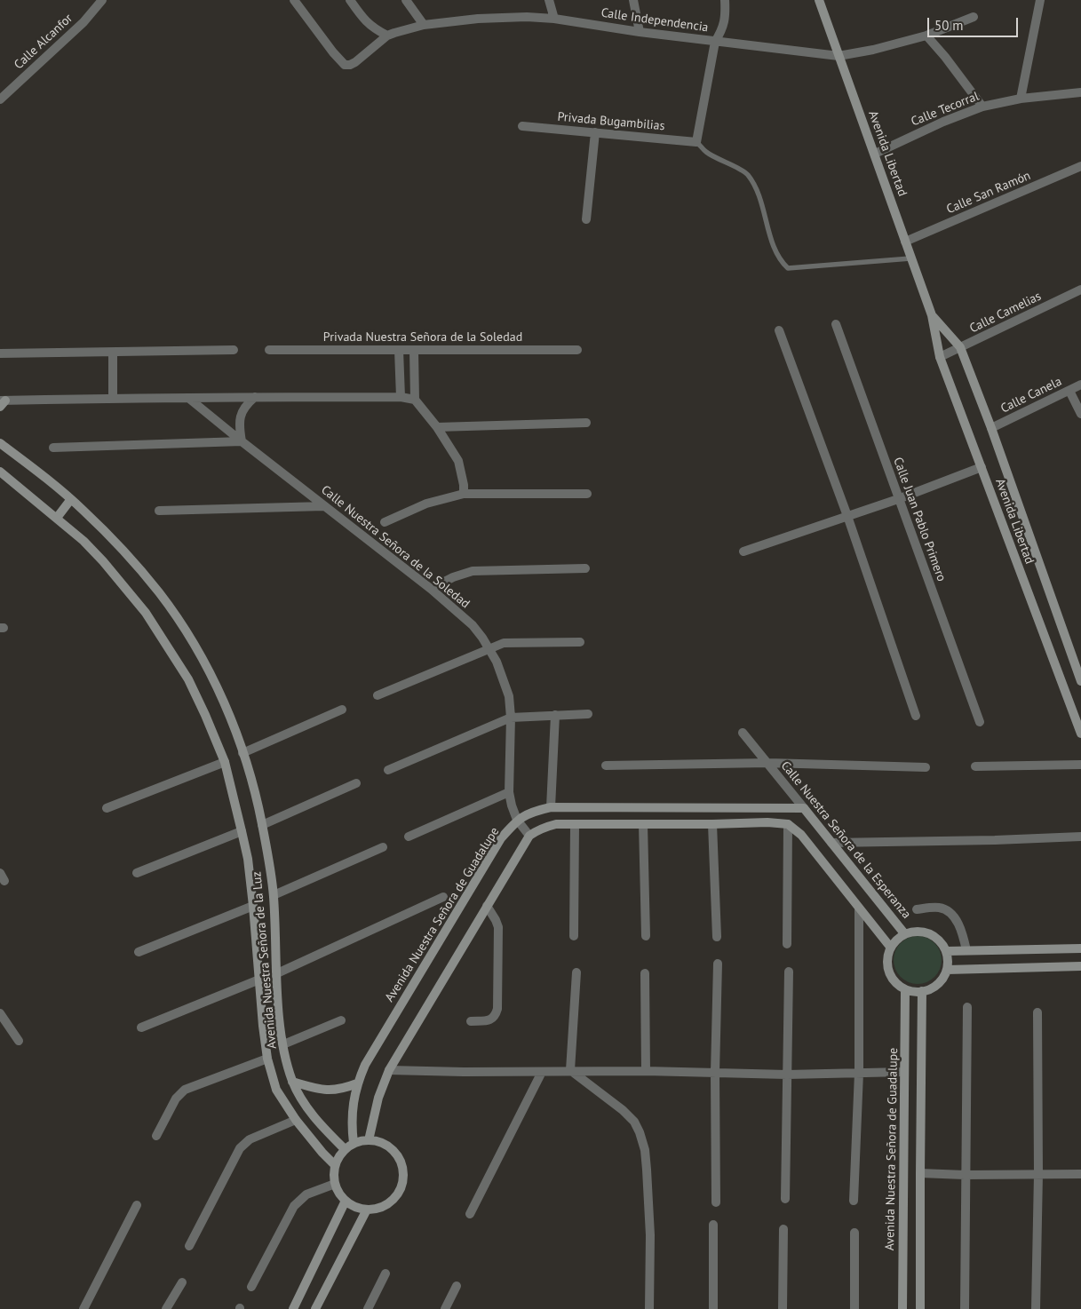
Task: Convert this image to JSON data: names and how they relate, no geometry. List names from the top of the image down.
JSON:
{
  "streets": {
    "street": [
      "Calle Independencia",
      "Calle Alcanfor",
      "Calle Tecorral",
      "Privada Bugambilias",
      "Avenida Libertad",
      "Calle San Ramón",
      "Calle Camelias",
      "Privada Nuestra Señora de la Soledad",
      "Calle Canela",
      "Calle Juan Pablo Primero",
      "Calle Nuestra Señora de la Soledad",
      "Calle Nuestra Señora de la Esperanza",
      "Avenida Nuestra Señora de Guadalupe",
      "Avenida Nuestra Señora de la Luz"
    ]
  },
  "crossings": [
    ["Calle Independencia", "Avenida Libertad"],
    ["Calle Tecorral", "Avenida Libertad"],
    ["Avenida Libertad", "Calle San Ramón"],
    ["Avenida Libertad", "Calle Camelias"],
    ["Avenida Libertad", "Calle Canela"],
    ["Calle Nuestra Señora de la Soledad", "Avenida Nuestra Señora de Guadalupe"],
    ["Calle Nuestra Señora de la Esperanza", "Avenida Nuestra Señora de Guadalupe"],
    ["Avenida Nuestra Señora de Guadalupe", "Avenida Nuestra Señora de la Luz"]
  ],
  "scale_bar": "50 m"
}
